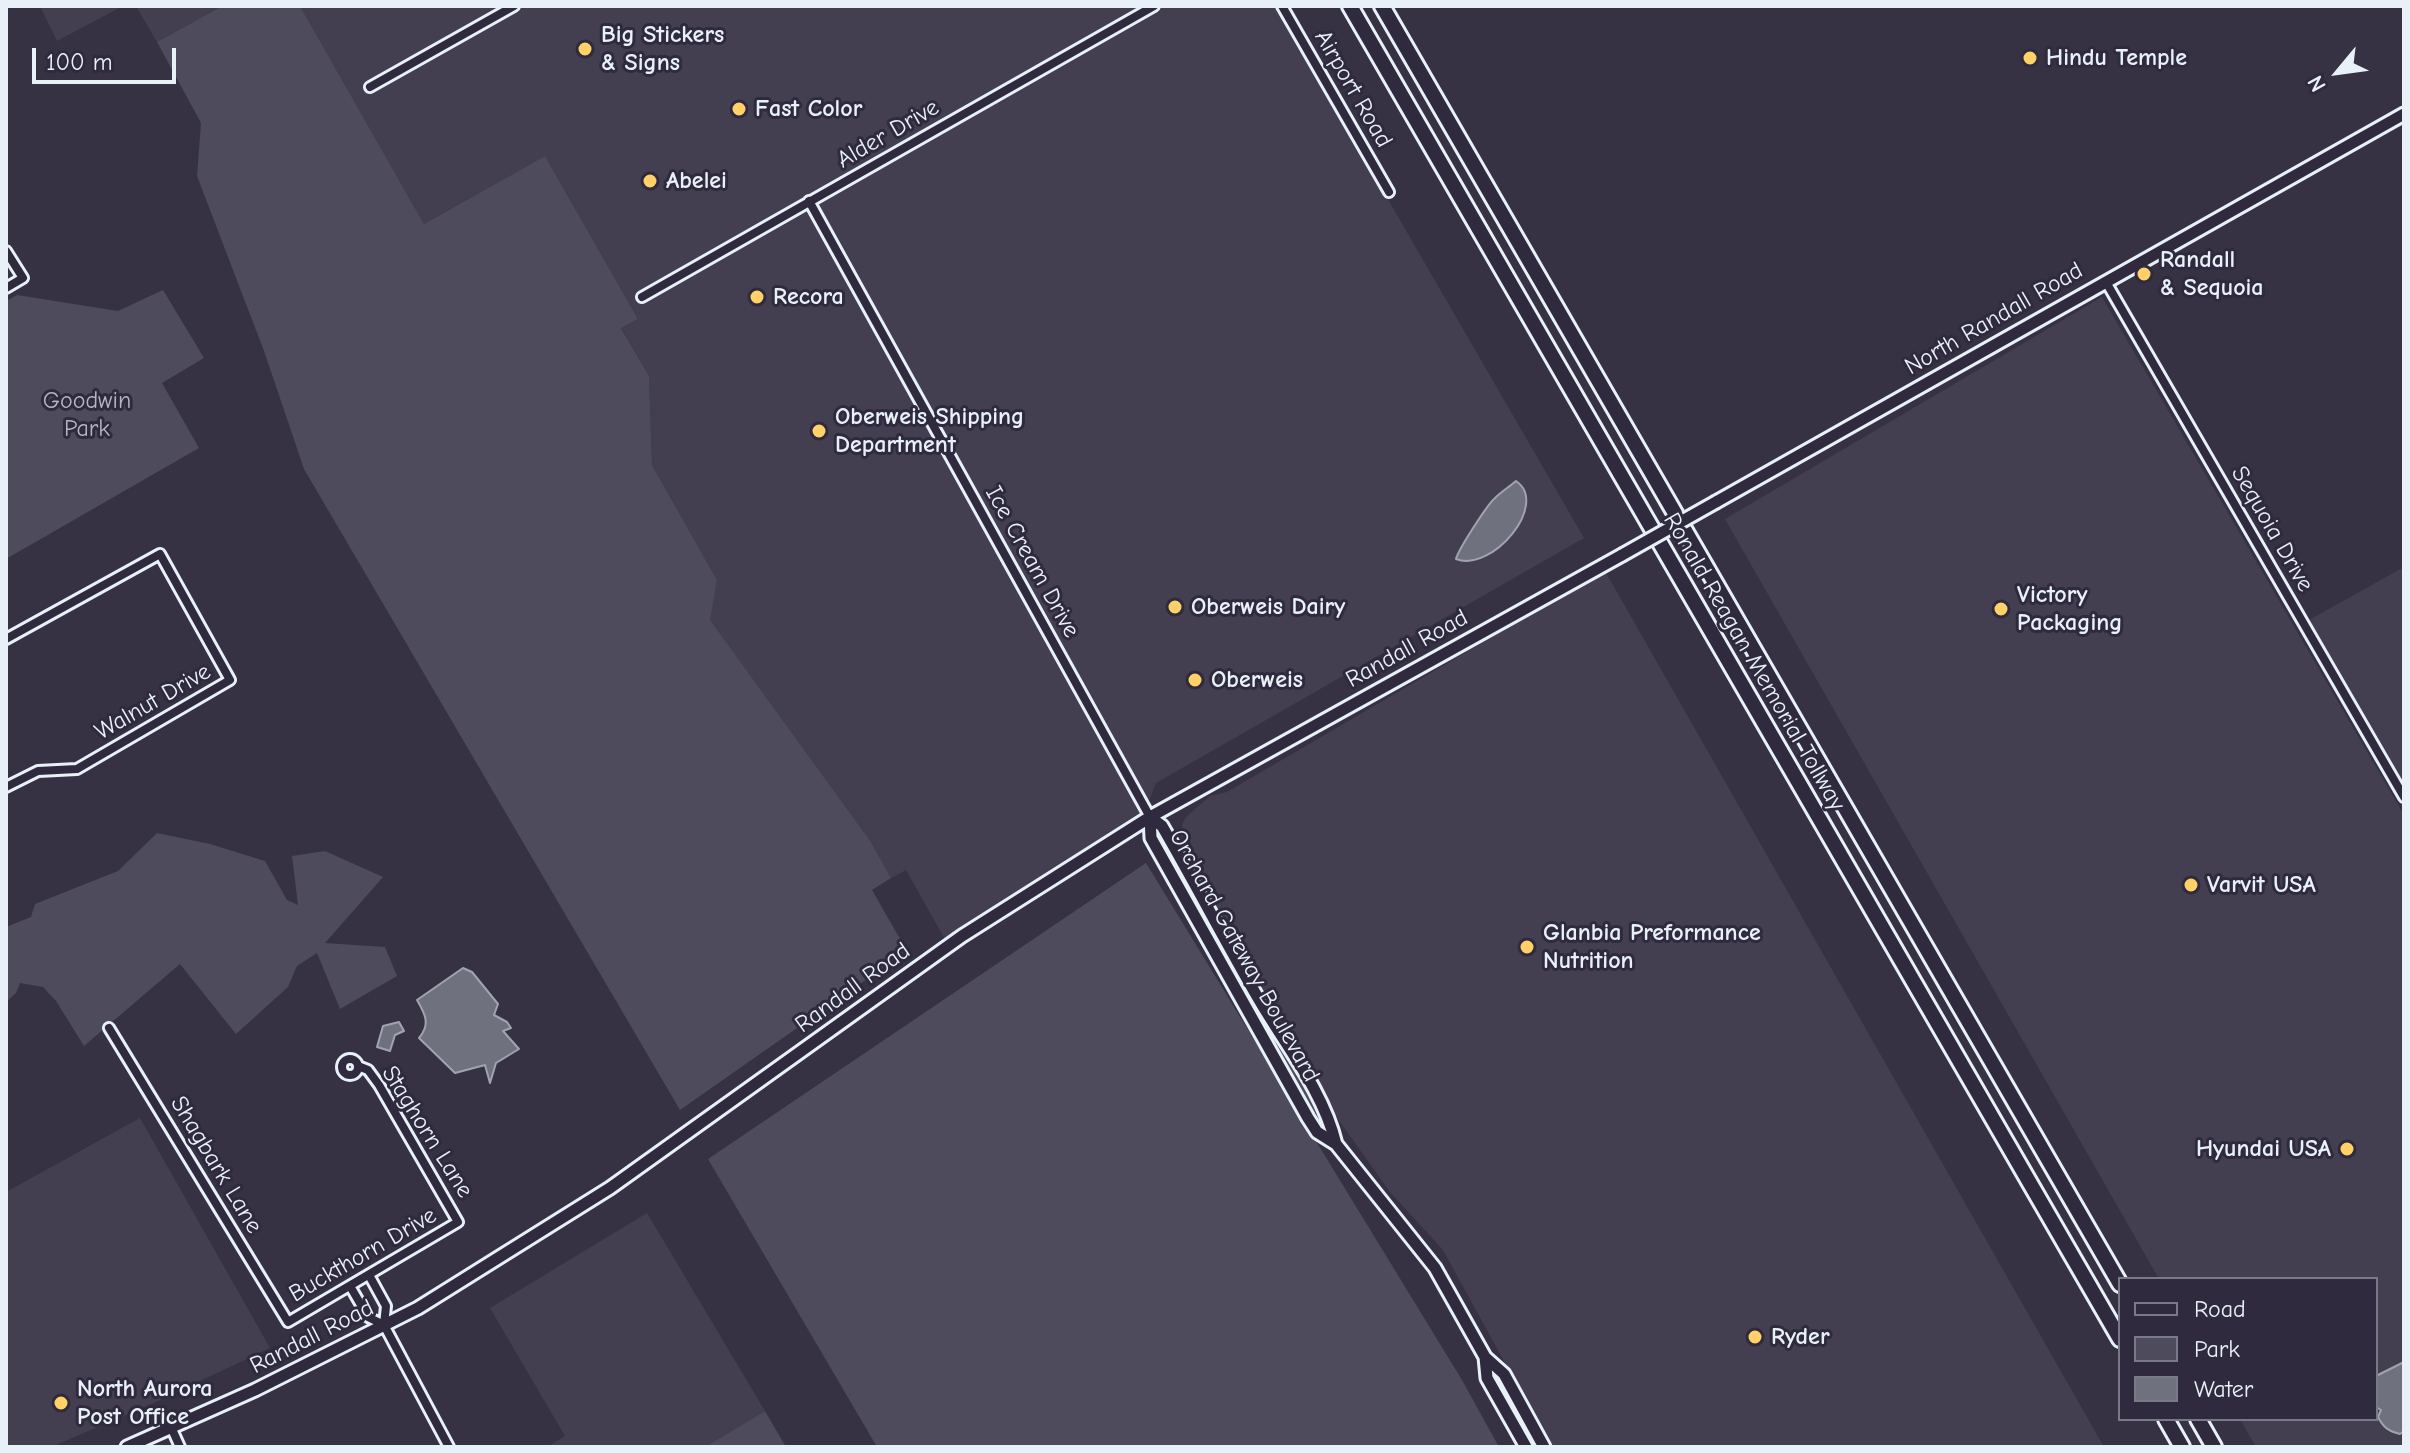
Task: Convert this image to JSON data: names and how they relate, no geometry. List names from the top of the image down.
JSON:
{
  "streets": {
    "highway": ["Ronald Reagan Memorial Tollway"],
    "main road": ["North Randall Road", "Randall Road", "Orchard Gateway Boulevard"],
    "street": [
      "Airport Road",
      "Alder Drive",
      "Sequoia Drive",
      "Ice Cream Drive",
      "Walnut Drive",
      "Staghorn Lane",
      "Shagbark Lane",
      "Buckthorn Drive"
    ]
  },
  "crossings": [
    ["Alder Drive", "Ice Cream Drive"],
    ["North Randall Road", "Sequoia Drive"],
    ["North Randall Road", "Randall Road"],
    ["Ice Cream Drive", "Randall Road"],
    ["Ice Cream Drive", "Orchard Gateway Boulevard"],
    ["Randall Road", "Orchard Gateway Boulevard"],
    ["Staghorn Lane", "Buckthorn Drive"],
    ["Shagbark Lane", "Buckthorn Drive"]
  ],
  "parks": ["Goodwin Park"],
  "places": [
    "Big Stickers & Signs",
    "Hindu Temple",
    "Fast Color",
    "Abelei",
    "Randall & Sequoia",
    "Recora",
    "Oberweis Shipping Department",
    "Oberweis Dairy",
    "Victory Packaging",
    "Oberweis",
    "Varvit USA",
    "Glanbia Preformance Nutrition",
    "Hyundai USA",
    "Ryder",
    "North Aurora Post Office"
  ],
  "legend": ["Road", "Park", "Water"],
  "scale_bar": "100 m",
  "north": "bottom left"
}
